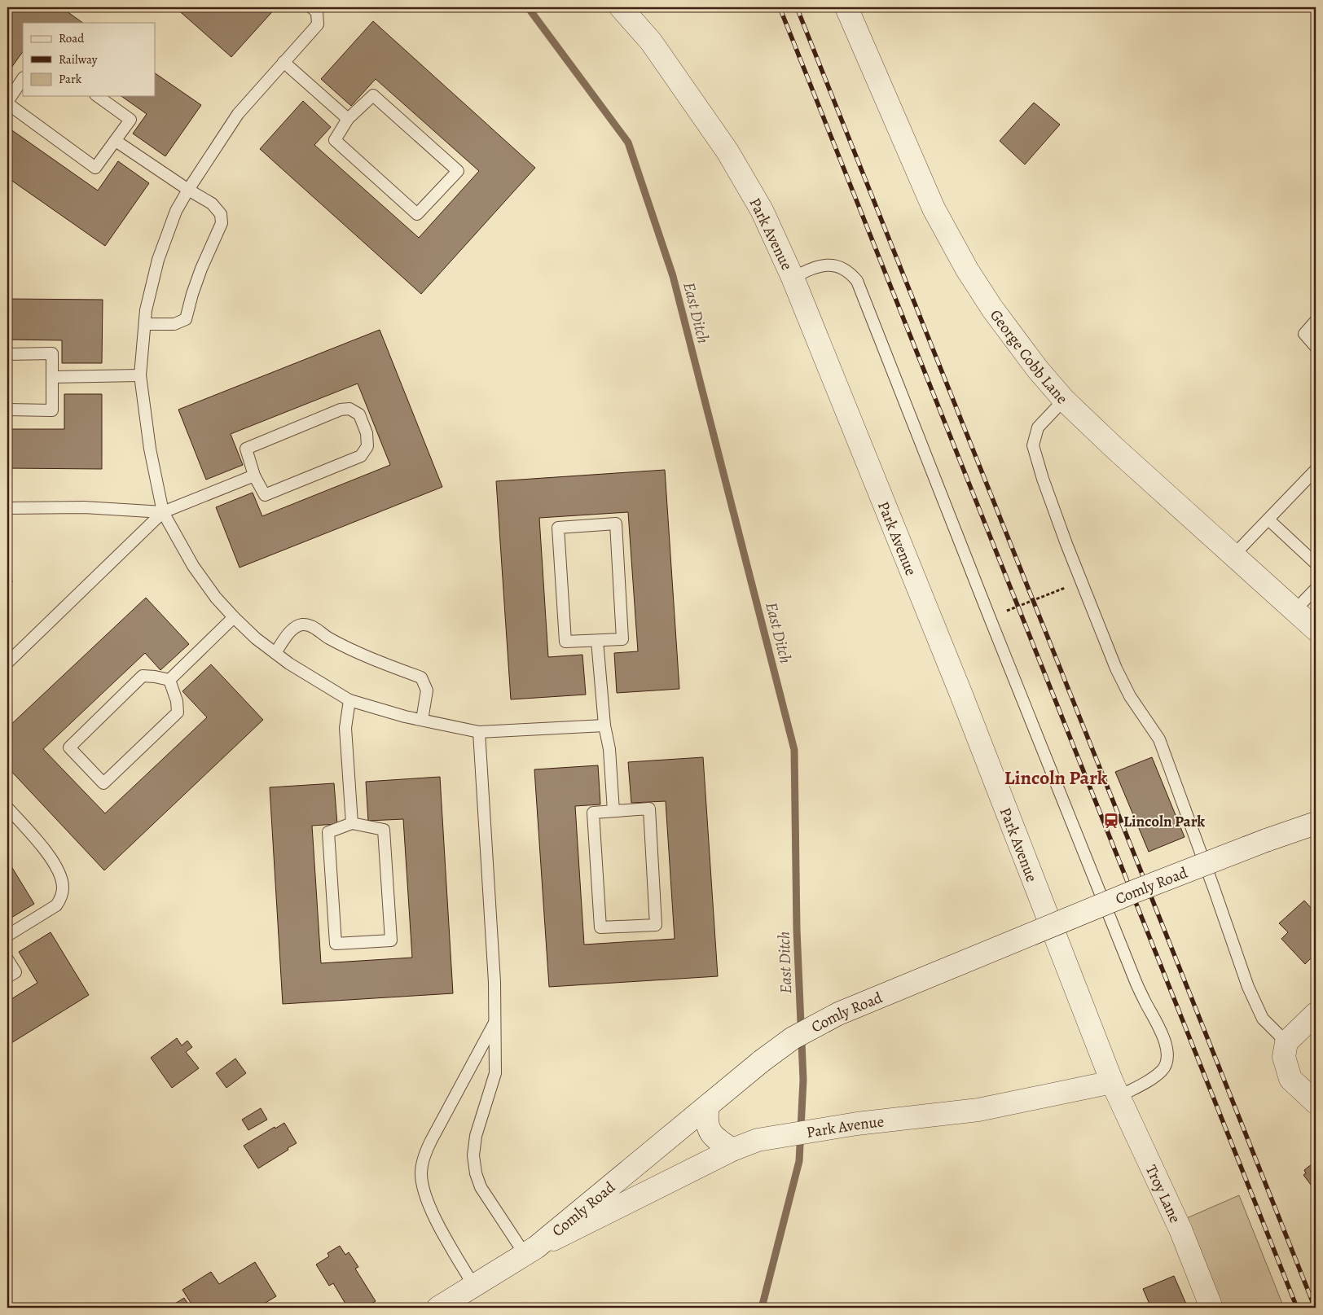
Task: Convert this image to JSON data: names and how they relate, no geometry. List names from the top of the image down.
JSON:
{
  "streets": {
    "street": [
      "Park Avenue",
      "George Cobb Lane",
      "Comly Road",
      "Troy Lane"
    ]
  },
  "crossings": [
    ["Park Avenue", "Comly Road"],
    ["Park Avenue", "Troy Lane"]
  ],
  "districts": ["Lincoln Park"],
  "water": ["East Ditch"],
  "places": {
    "station": ["Lincoln Park"]
  },
  "legend": ["Road", "Railway", "Park"]
}
